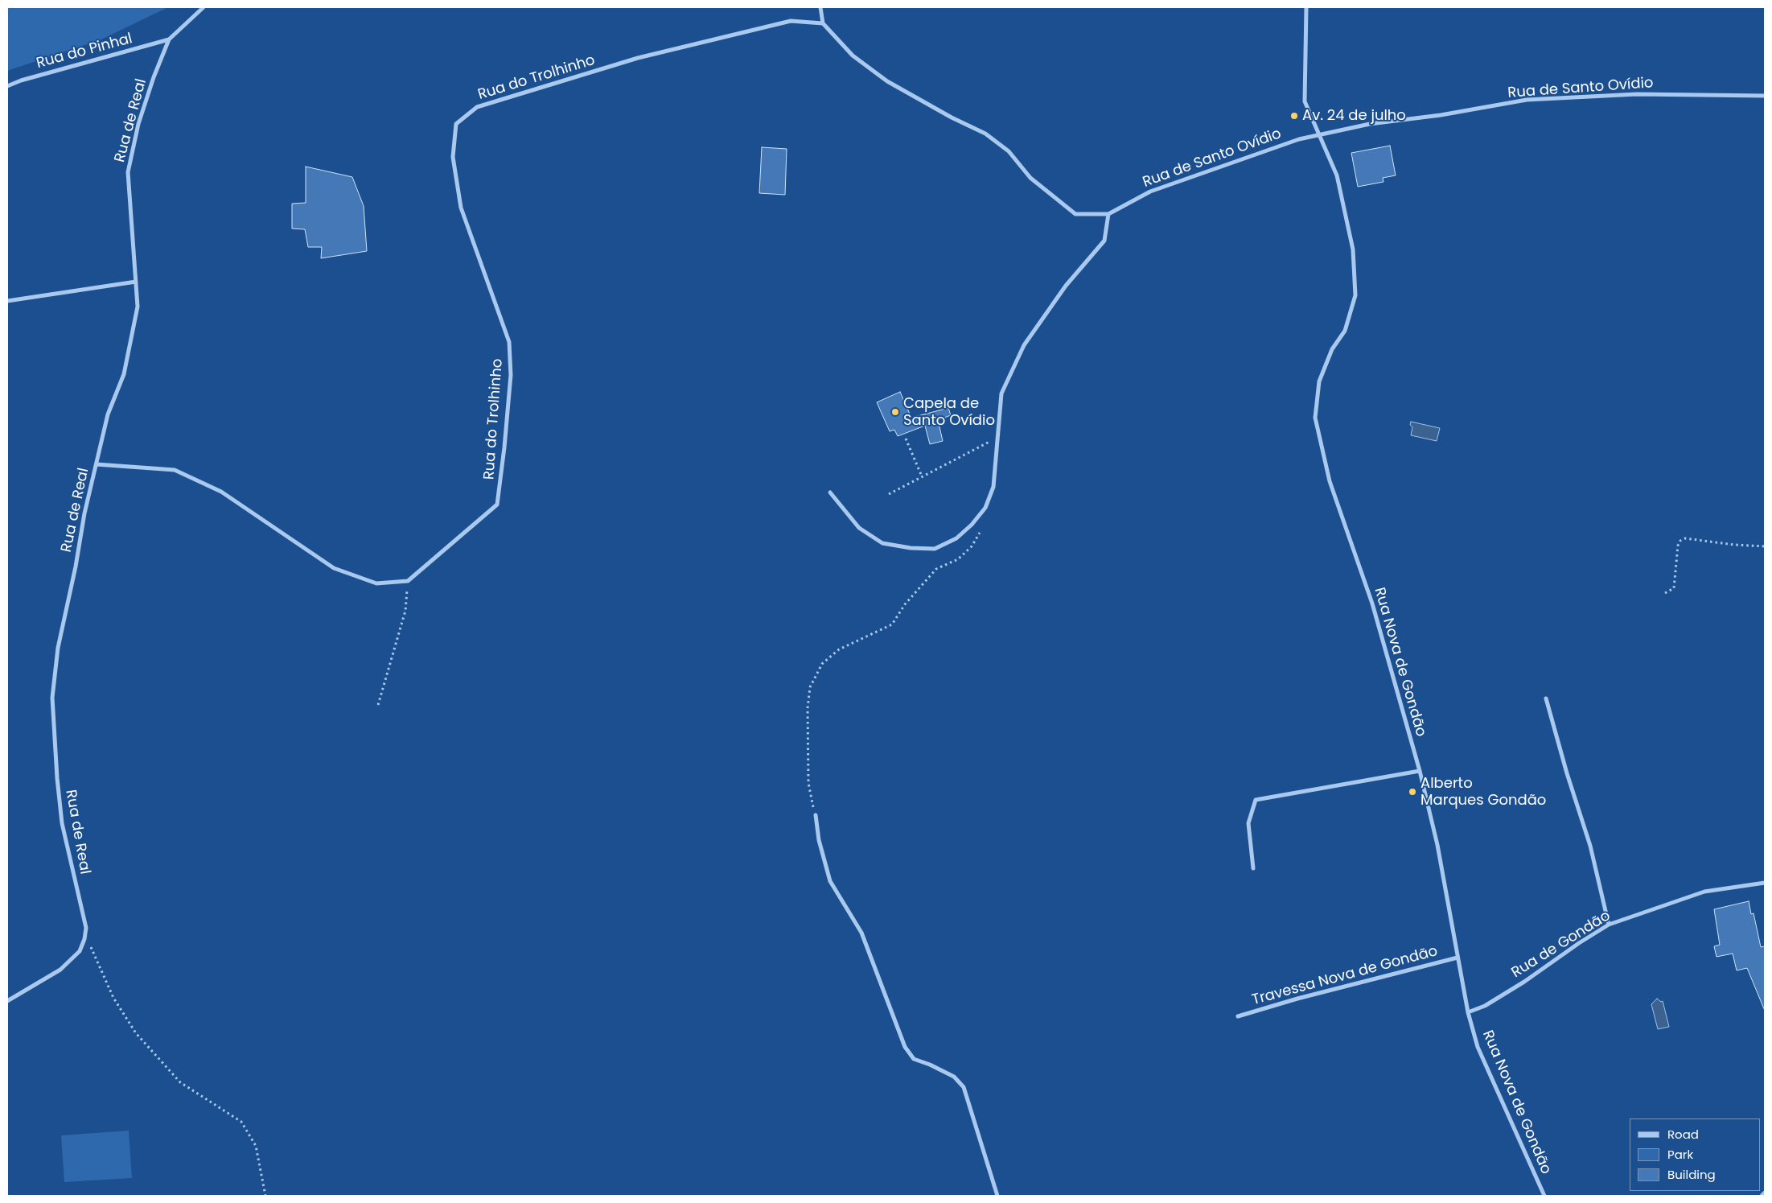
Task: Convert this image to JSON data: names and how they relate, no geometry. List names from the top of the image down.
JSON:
{
  "streets": {
    "street": [
      "Rua do Pinhal",
      "Rua do Trolhinho",
      "Rua de Santo Ovídio",
      "Rua de Real",
      "Rua Nova de Gondão",
      "Rua de Gondão",
      "Travessa Nova de Gondão"
    ]
  },
  "crossings": [
    ["Rua do Pinhal", "Rua de Real"],
    ["Rua do Trolhinho", "Rua de Santo Ovídio"],
    ["Rua de Santo Ovídio", "Rua Nova de Gondão"],
    ["Rua Nova de Gondão", "Rua de Gondão"],
    ["Rua Nova de Gondão", "Travessa Nova de Gondão"]
  ],
  "places": ["Av. 24 de julho", "Capela de Santo Ovídio", "Alberto Marques Gondão"],
  "legend": ["Road", "Park", "Building"]
}
